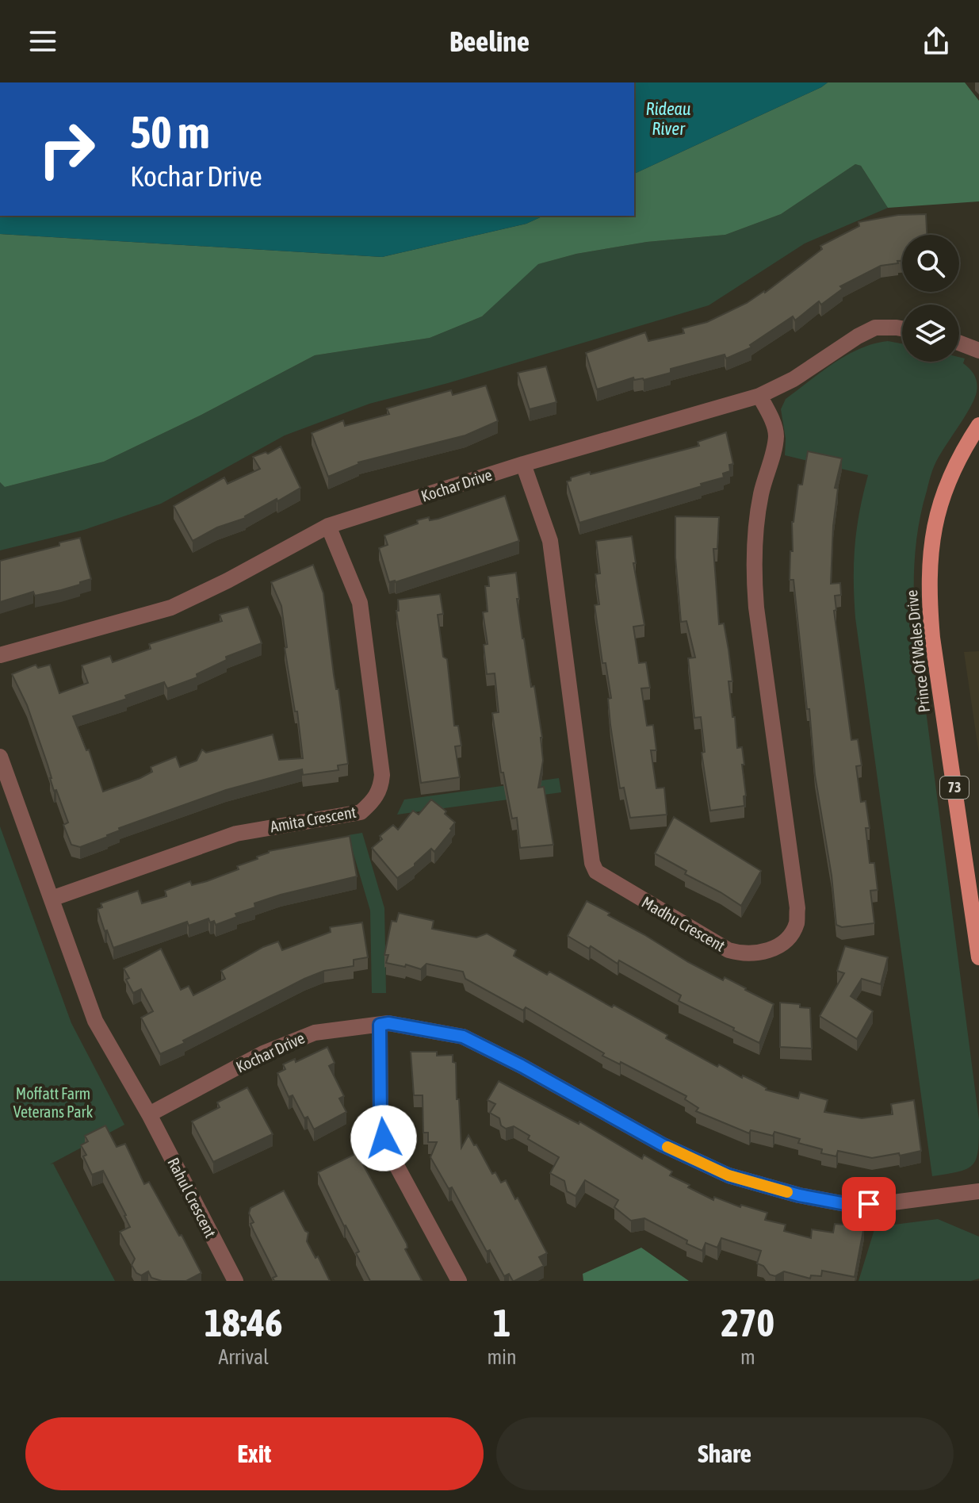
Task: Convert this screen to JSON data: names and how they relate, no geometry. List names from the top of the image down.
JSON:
{
  "streets": {
    "main road": ["Prince Of Wales Drive", "73"],
    "street": [
      "Kochar Drive",
      "Amita Crescent",
      "Madhu Crescent",
      "Rahul Crescent"
    ]
  },
  "crossings": [
    ["Kochar Drive", "Amita Crescent"],
    ["Kochar Drive", "Madhu Crescent"],
    ["Kochar Drive", "Rahul Crescent"]
  ],
  "water": ["Rideau River"],
  "parks": ["Moffatt Farm Veterans Park"],
  "page": {
    "header": "Beeline",
    "turn": ["50 m", "Kochar Drive"],
    "eta": [
      "18:46",
      "Arrival",
      "1",
      "min",
      "270",
      "m"
    ],
    "buttons": ["Exit", "Share"]
  }
}
